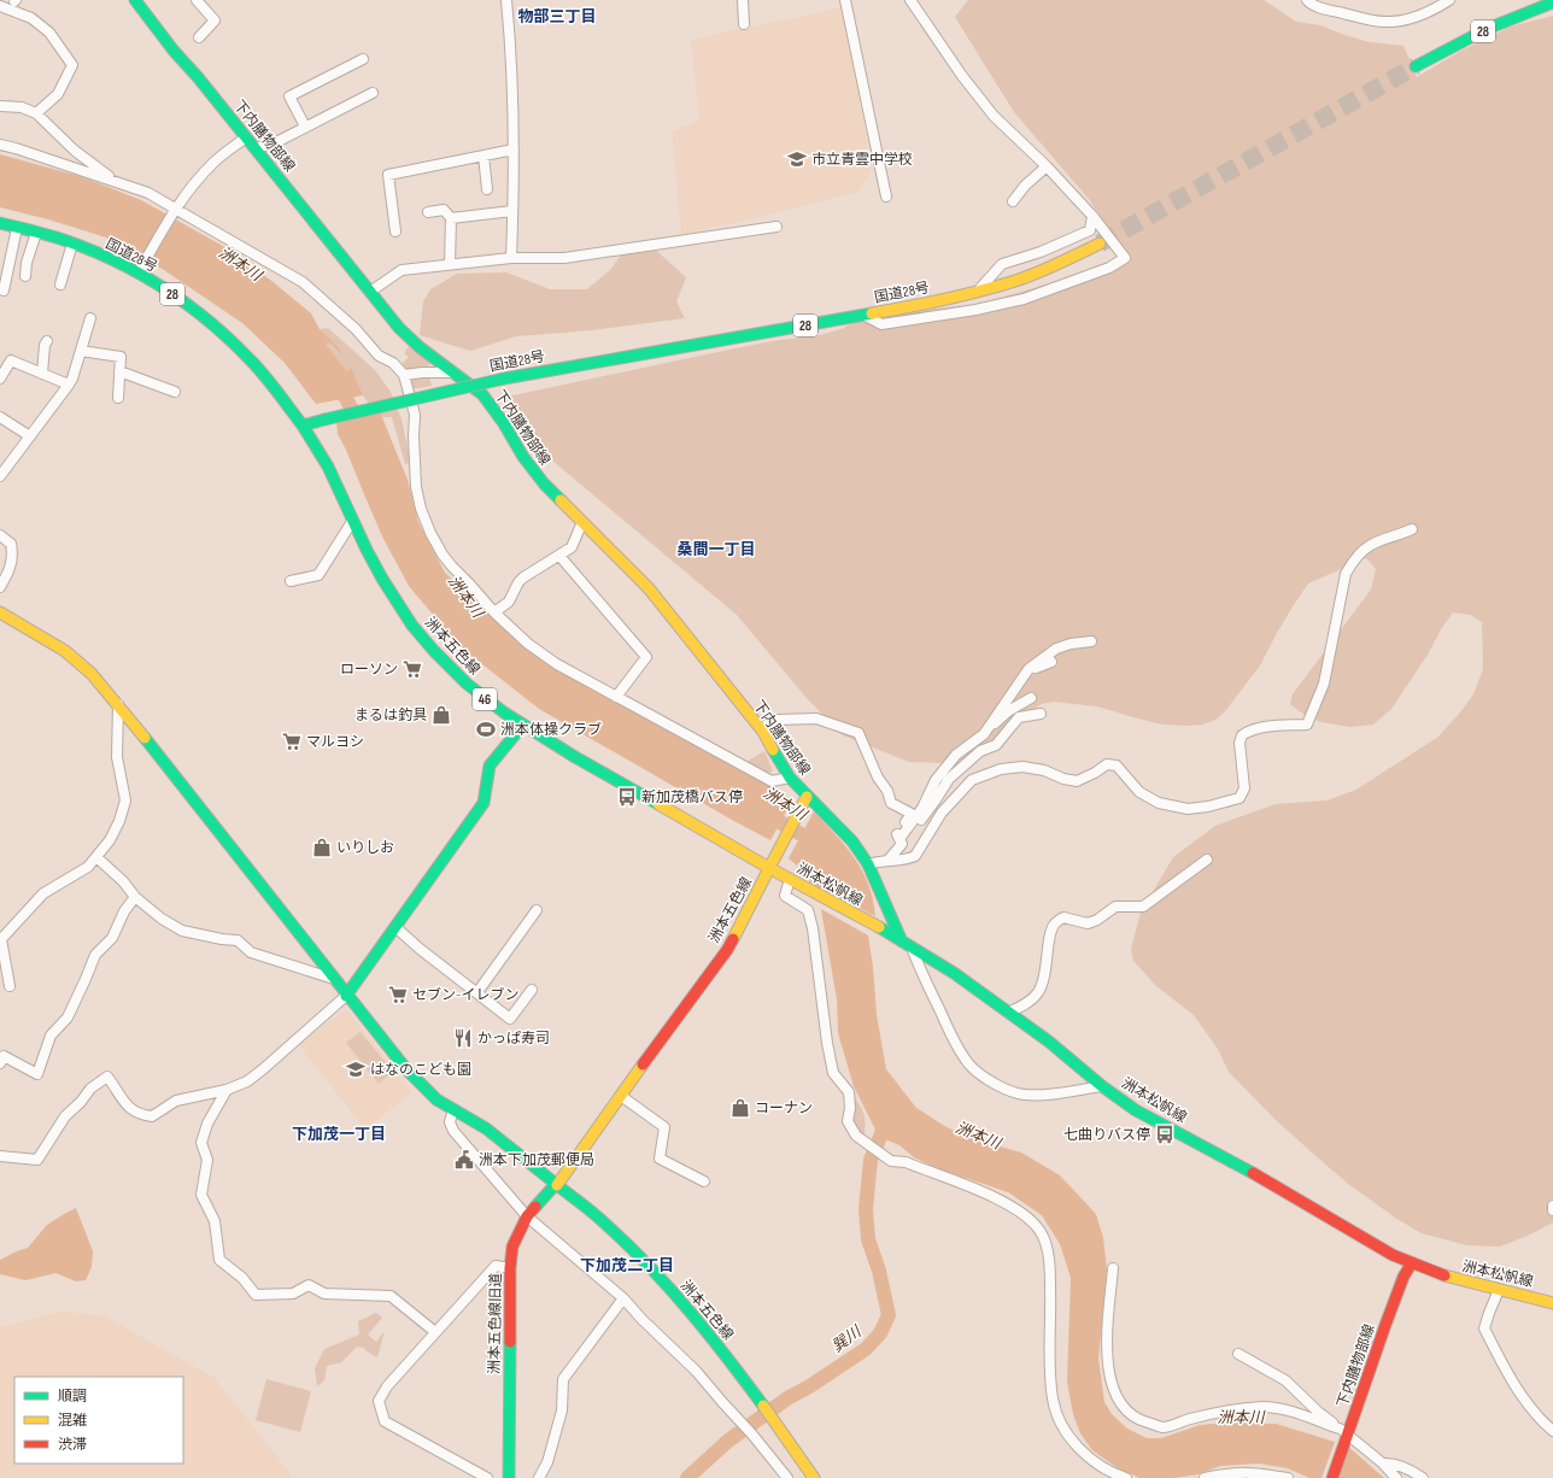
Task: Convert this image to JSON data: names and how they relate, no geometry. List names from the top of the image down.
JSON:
{
  "streets": {
    "main road": [
      "28",
      "下内膳物部線",
      "国道28号",
      "洲本五色線",
      "46",
      "洲本松帆線",
      "洲本五色線旧道"
    ]
  },
  "crossings": [
    ["下内膳物部線", "洲本松帆線"],
    ["国道28号", "洲本五色線"],
    ["洲本五色線", "洲本松帆線"],
    ["洲本五色線", "洲本五色線旧道"]
  ],
  "districts": [
    "物部三丁目",
    "桑間一丁目",
    "下加茂一丁目",
    "下加茂二丁目"
  ],
  "water": ["洲本川", "巽川"],
  "places": {
    "school or university": ["市立青雲中学校", "はなのこども園"],
    "supermarket": ["ローソン", "マルヨシ", "セブン-イレブン"],
    "shop": ["まるは釣具", "いりしお", "コーナン"],
    "sports": ["洲本体操クラブ"],
    "bus stop": ["新加茂橋バス停", "七曲りバス停"],
    "restaurant": ["かっぱ寿司"],
    "public building": ["洲本下加茂郵便局"]
  },
  "legend": ["順調", "混雑", "渋滞"]
}
